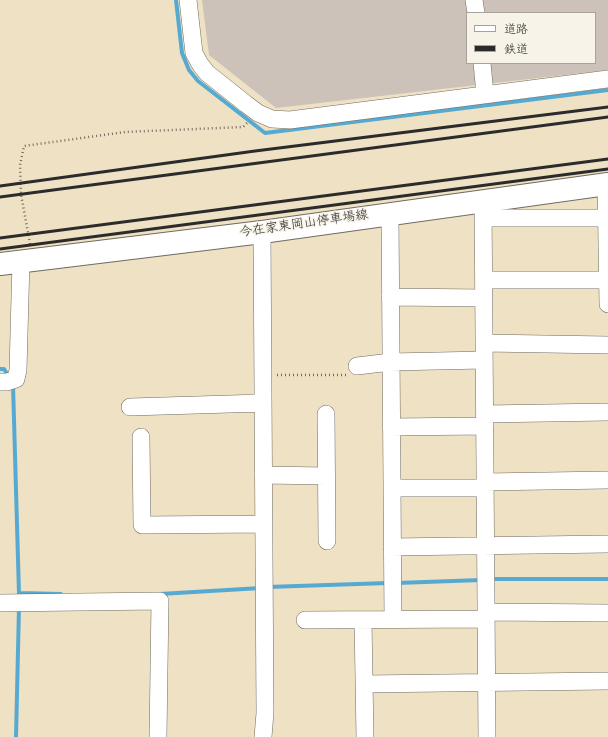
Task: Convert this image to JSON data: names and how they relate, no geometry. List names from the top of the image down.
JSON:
{
  "streets": {
    "main road": ["今在家東岡山停車場線"]
  },
  "legend": ["道路", "鉄道"]
}
